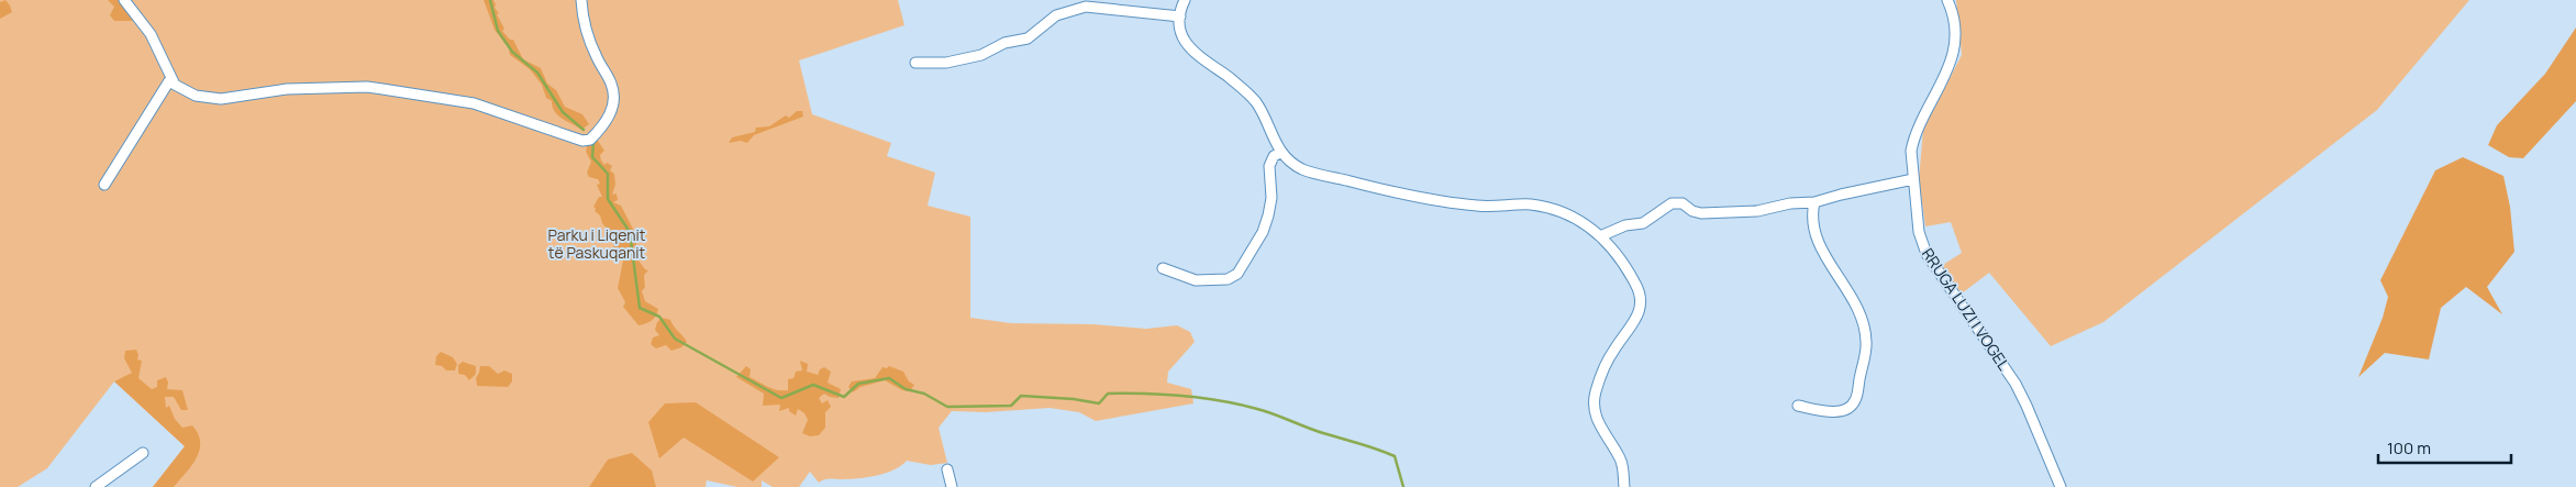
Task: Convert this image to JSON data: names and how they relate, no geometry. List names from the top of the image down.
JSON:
{
  "streets": {
    "street": ["RRUGA LUZI I VOGEL"]
  },
  "parks": ["Parku i Liqenit të Paskuqanit"],
  "scale_bar": "100 m"
}
